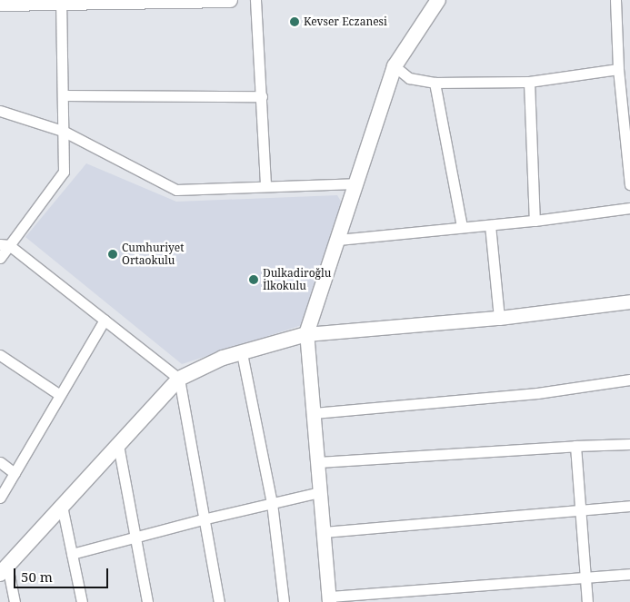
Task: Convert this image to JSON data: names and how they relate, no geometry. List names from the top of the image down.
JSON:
{
  "places": ["Kevser Eczanesi", "Cumhuriyet Ortaokulu", "Dulkadiroğlu İlkokulu"],
  "scale_bar": "50 m"
}
